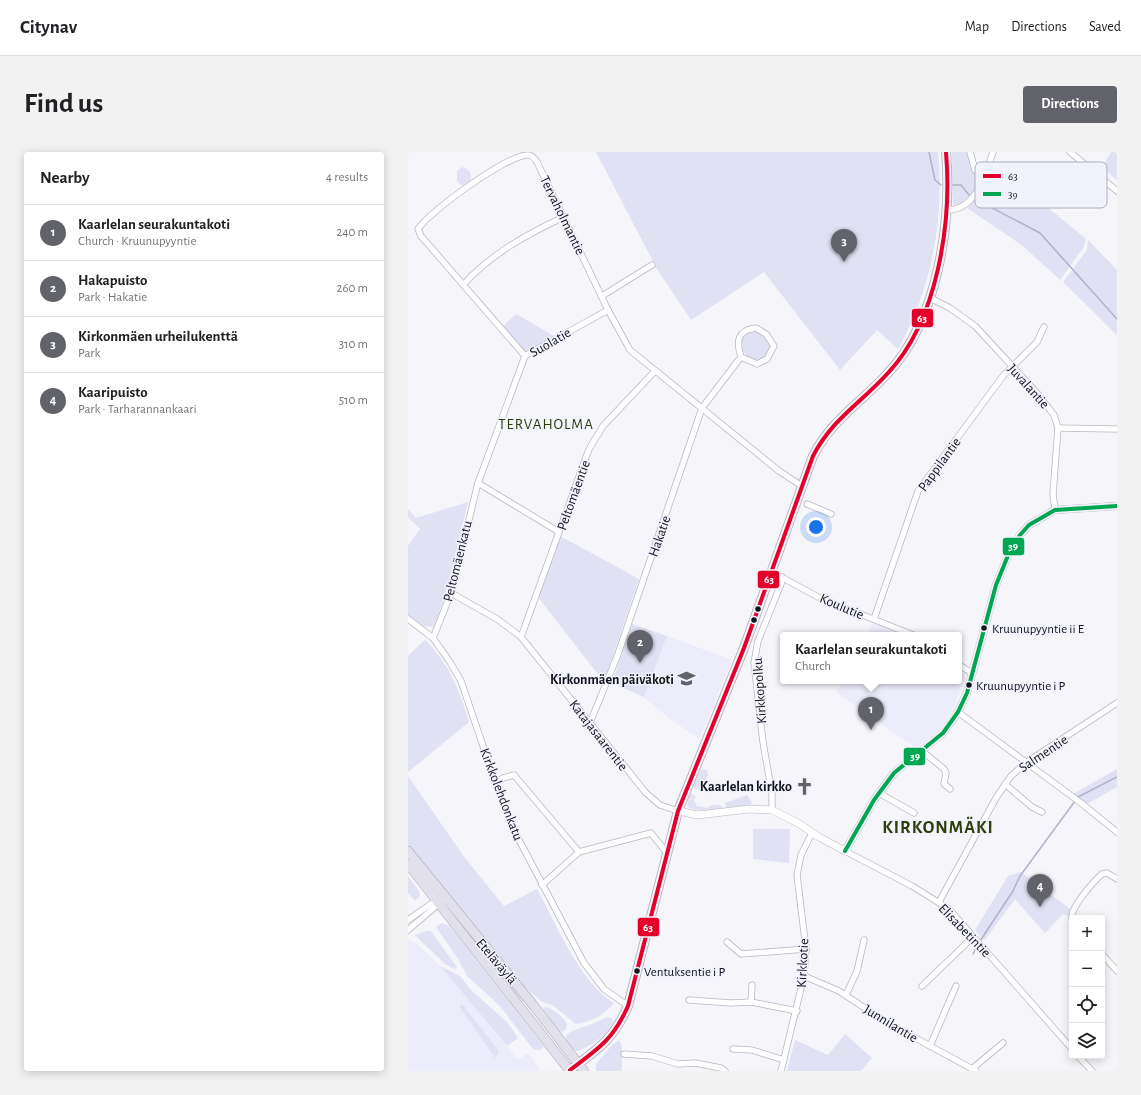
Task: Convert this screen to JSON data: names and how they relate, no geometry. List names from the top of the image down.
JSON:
{
  "streets": {
    "highway": ["Eteläväylä"],
    "street": [
      "Tervaholmantie",
      "Suolatie",
      "Juvalantie",
      "Pappilantie",
      "Peltomäentie",
      "Hakatie",
      "Peltomäenkatu",
      "Koulutie",
      "Kirkkopolku",
      "Katajasaarentie",
      "Salmentie",
      "Kirkkolehdonkatu",
      "Elisabetintie",
      "Kirkkotie",
      "Junnilantie"
    ]
  },
  "crossings": [
    ["Tervaholmantie", "Suolatie"],
    ["Tervaholmantie", "Peltomäentie"],
    ["Tervaholmantie", "Hakatie"],
    ["Suolatie", "Peltomäenkatu"],
    ["Juvalantie", "Pappilantie"],
    ["Pappilantie", "Koulutie"],
    ["Peltomäentie", "Katajasaarentie"],
    ["Hakatie", "Katajasaarentie"],
    ["Peltomäenkatu", "Katajasaarentie"],
    ["Peltomäenkatu", "Kirkkolehdonkatu"],
    ["Koulutie", "Kirkkopolku"],
    ["Kirkkopolku", "Elisabetintie"],
    ["Salmentie", "Elisabetintie"],
    ["Elisabetintie", "Kirkkotie"],
    ["Kirkkotie", "Junnilantie"]
  ],
  "districts": ["TERVAHOLMA", "KIRKONMÄKI"],
  "places": {
    "other": ["Kruunupyyntie ii E", "Kruunupyyntie i P", "Ventuksentie i P"],
    "school or university": ["Kirkonmäen päiväkoti"],
    "church": ["Kaarlelan kirkko"]
  },
  "lines": ["transit line 63", "transit line 39"],
  "legend": ["63", "39"],
  "page": {
    "header": "Citynav",
    "nav": ["Map", "Directions", "Saved"],
    "buttons": "Directions",
    "title": "Find us",
    "heading": ["Nearby", "4 results"],
    "list": [
      {
        "mark": "1",
        "name": "Kaarlelan seurakuntakoti",
        "note": "Church · Kruunupyyntie",
        "value": "240 m"
      },
      {
        "mark": "2",
        "name": "Hakapuisto",
        "note": "Park · Hakatie",
        "value": "260 m"
      },
      {
        "mark": "3",
        "name": "Kirkonmäen urheilukenttä",
        "note": "Park",
        "value": "310 m"
      },
      {
        "mark": "4",
        "name": "Kaaripuisto",
        "note": "Park · Tarharannankaari",
        "value": "510 m"
      }
    ],
    "pins": [
      "3",
      "2",
      "1",
      "4"
    ],
    "popup": ["Kaarlelan seurakuntakoti", "Church"],
    "map_buttons": ["+", "−"]
  }
}
